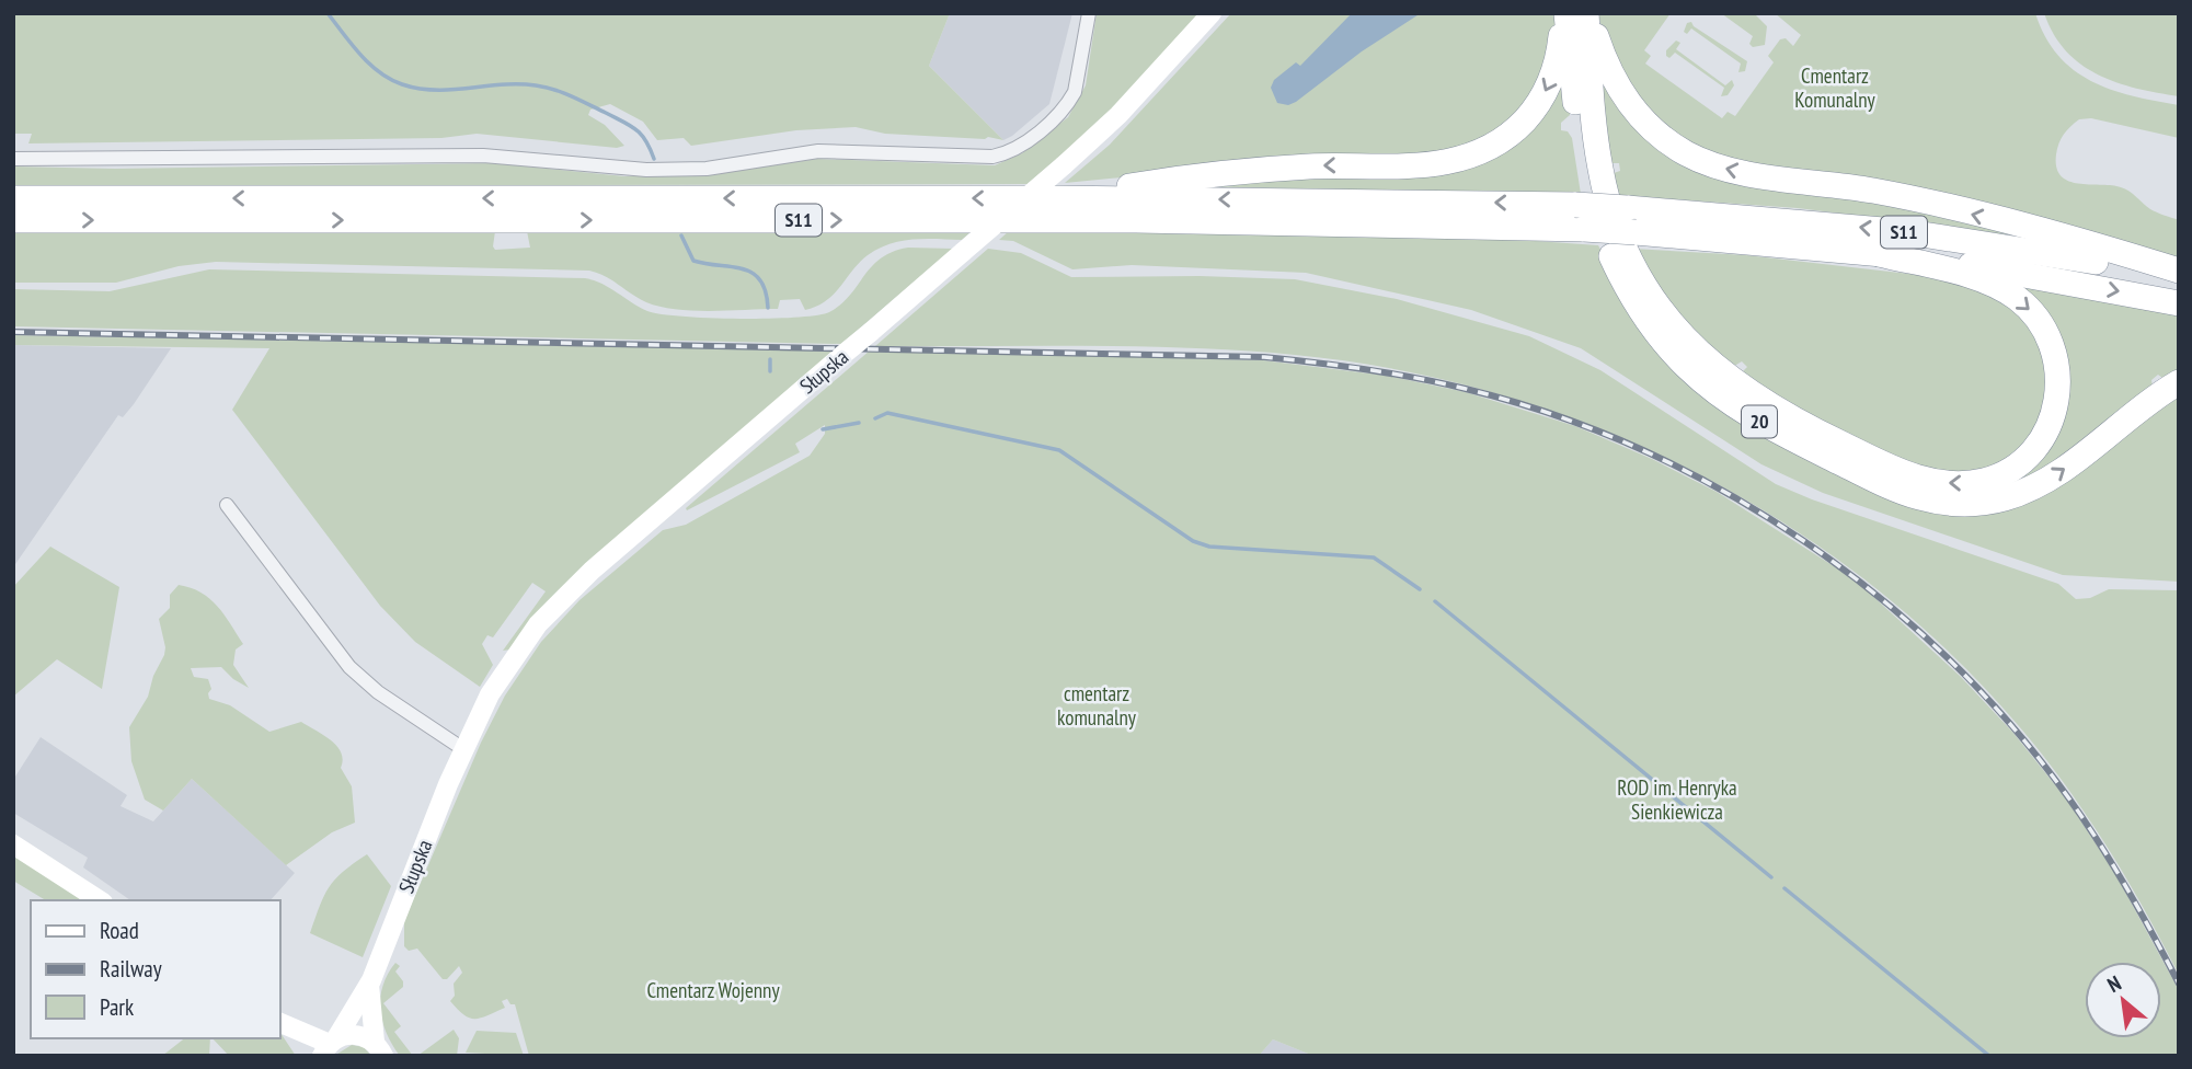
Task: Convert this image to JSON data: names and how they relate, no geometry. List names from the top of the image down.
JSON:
{
  "streets": {
    "highway": ["S11", "20"],
    "main road": ["Słupska"]
  },
  "parks": [
    "Cmentarz Komunalny",
    "cmentarz komunalny",
    "ROD im. Henryka Sienkiewicza",
    "Cmentarz Wojenny"
  ],
  "legend": ["Road", "Railway", "Park"],
  "north": "top left"
}
